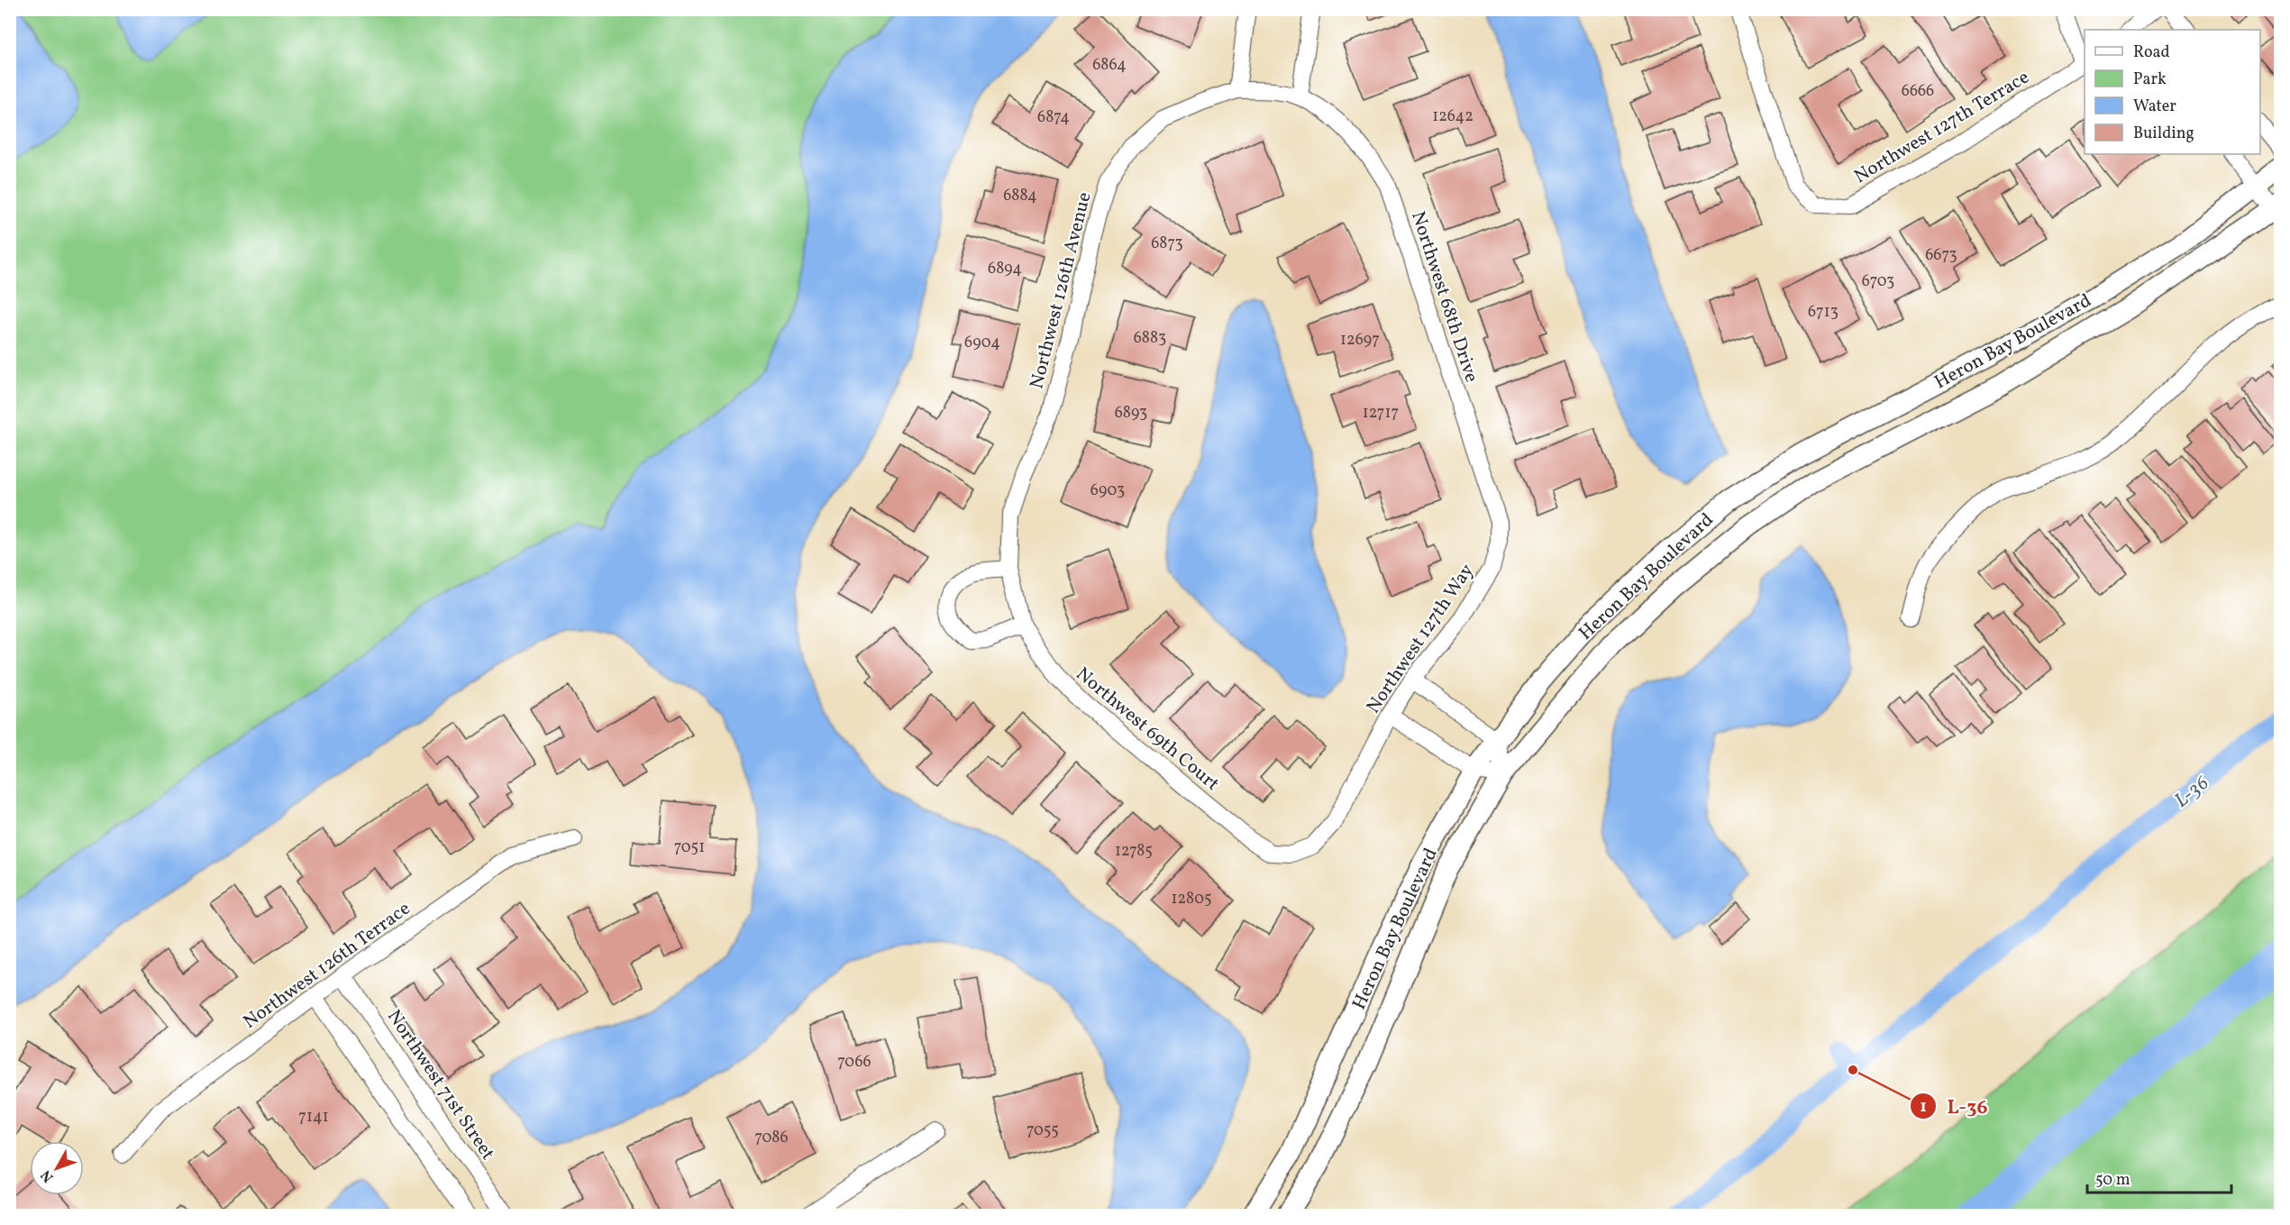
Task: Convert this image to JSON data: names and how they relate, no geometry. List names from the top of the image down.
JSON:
{
  "streets": {
    "street": [
      "Northwest 127th Terrace",
      "Northwest 126th Avenue",
      "Northwest 68th Drive",
      "Heron Bay Boulevard",
      "Northwest 127th Way",
      "Northwest 69th Court",
      "Northwest 126th Terrace",
      "Northwest 71st Street"
    ]
  },
  "crossings": [
    ["Northwest 126th Avenue", "Northwest 68th Drive"],
    ["Northwest 126th Avenue", "Northwest 69th Court"],
    ["Northwest 68th Drive", "Northwest 127th Way"],
    ["Northwest 127th Way", "Northwest 69th Court"],
    ["Northwest 126th Terrace", "Northwest 71st Street"]
  ],
  "water": ["L-36"],
  "places": ["L-36"],
  "house_numbers": [
    "6864",
    "6666",
    "12642",
    "6874",
    "6884",
    "6873",
    "6673",
    "6894",
    "6703",
    "6713",
    "6883",
    "12697",
    "6904",
    "6893",
    "12717",
    "6903",
    "7051",
    "12785",
    "12805",
    "7066",
    "7141",
    "7055",
    "7086"
  ],
  "legend": [
    "Road",
    "Park",
    "Water",
    "Building"
  ],
  "scale_bar": "50 m",
  "north": "bottom left"
}
